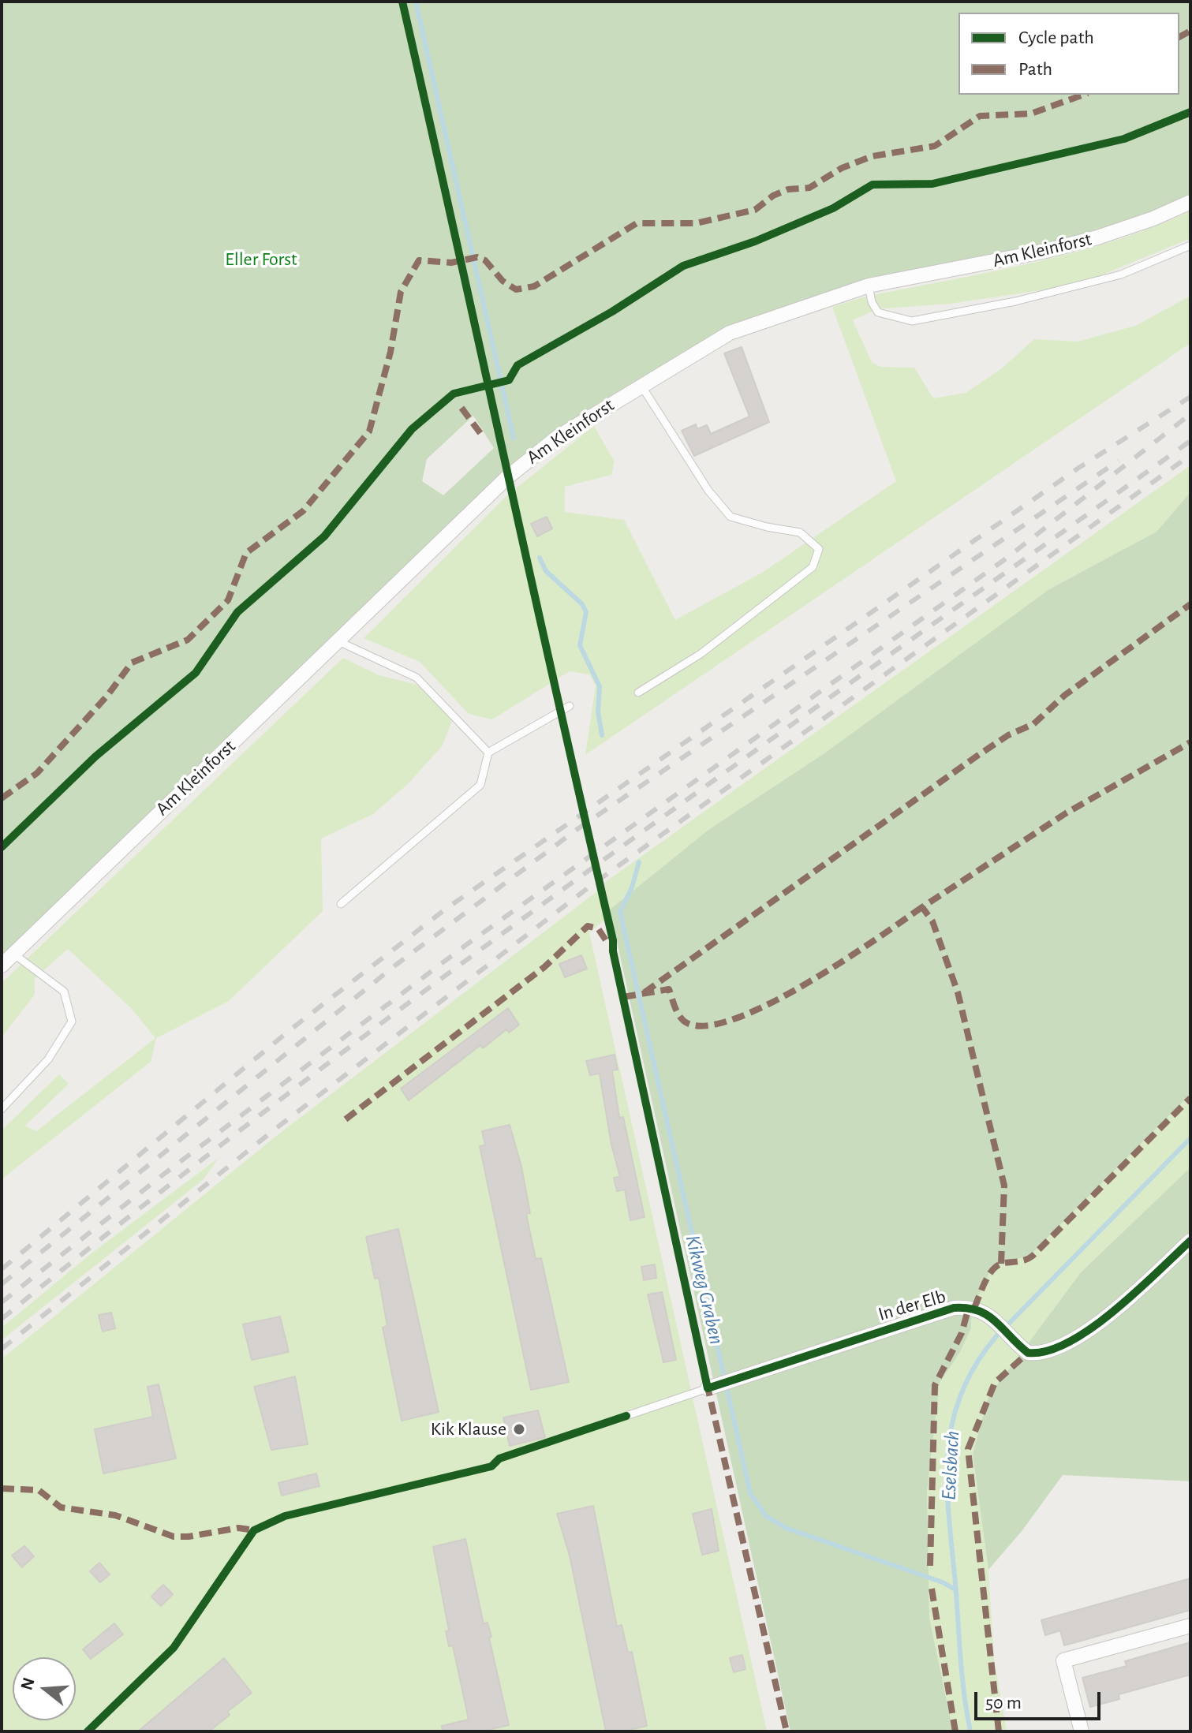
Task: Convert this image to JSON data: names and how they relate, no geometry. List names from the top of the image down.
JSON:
{
  "streets": {
    "street": ["Am Kleinforst", "In der Elb"]
  },
  "water": ["Kikweg Graben", "Eselsbach"],
  "parks": ["Eller Forst"],
  "places": ["Kik Klause"],
  "legend": ["Cycle path", "Path"],
  "scale_bar": "50 m",
  "north": "left"
}
